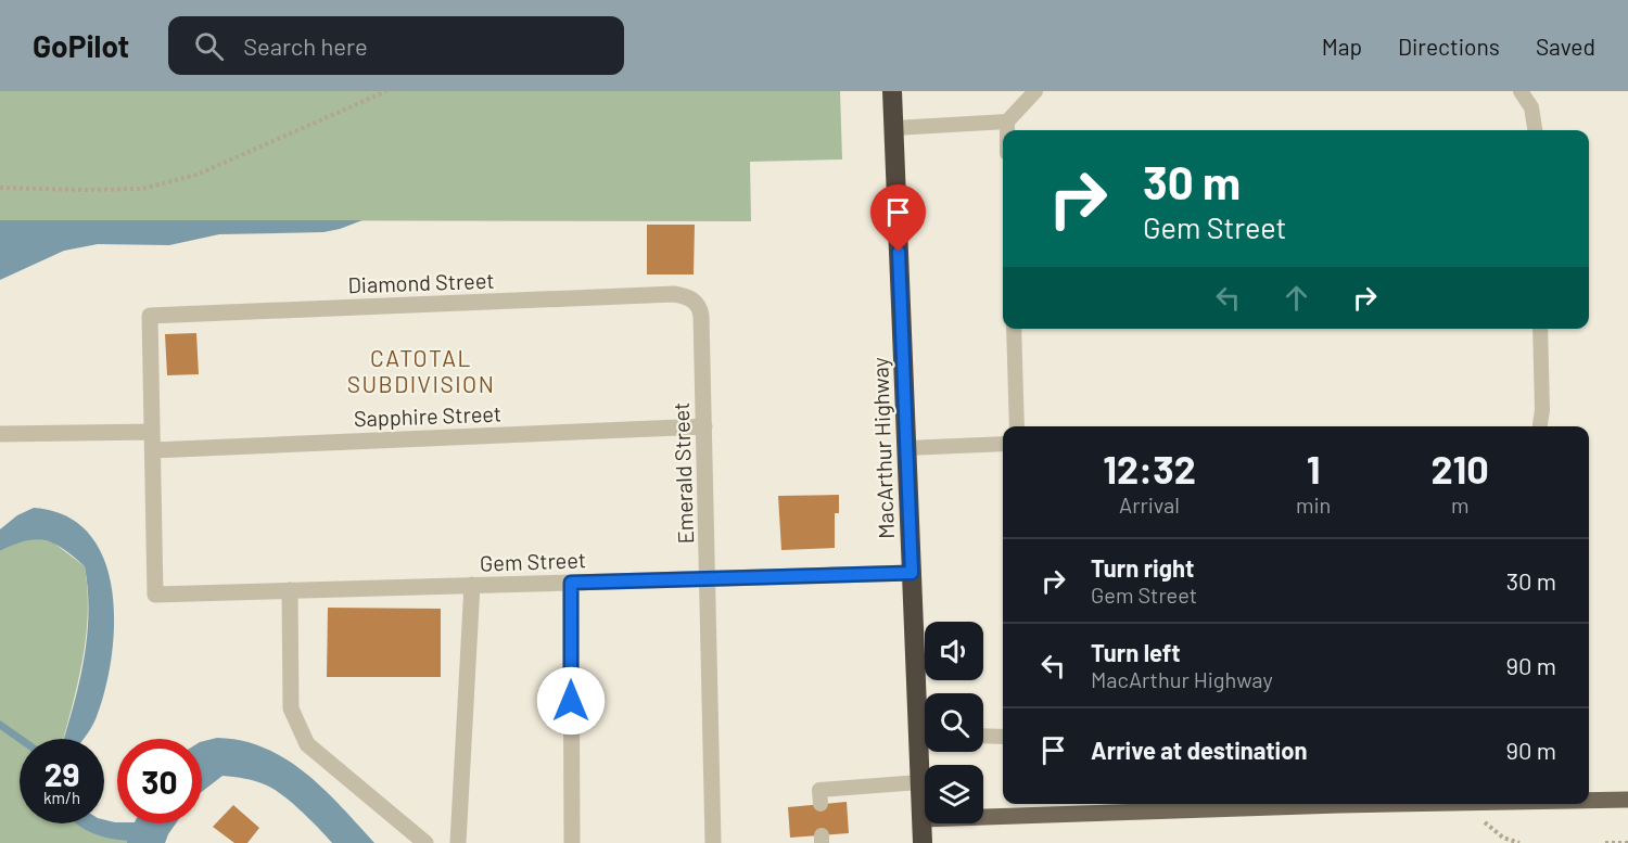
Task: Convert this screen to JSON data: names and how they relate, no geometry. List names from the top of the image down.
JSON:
{
  "streets": {
    "highway": ["MacArthur Highway"],
    "street": [
      "Diamond Street",
      "Sapphire Street",
      "Emerald Street",
      "Gem Street"
    ]
  },
  "crossings": [
    ["Diamond Street", "Emerald Street"],
    ["Sapphire Street", "Emerald Street"],
    ["Sapphire Street", "Gem Street"],
    ["MacArthur Highway", "Gem Street"],
    ["Emerald Street", "Gem Street"]
  ],
  "districts": ["CATOTAL SUBDIVISION"],
  "page": {
    "header": "GoPilot",
    "search": "Search here",
    "nav": ["Map", "Directions", "Saved"],
    "turn": ["30 m", "Gem Street"],
    "eta": [
      "12:32",
      "Arrival",
      "1",
      "min",
      "210",
      "m"
    ],
    "list": [
      {
        "name": "Turn right",
        "note": "Gem Street",
        "value": "30 m"
      },
      {
        "name": "Turn left",
        "note": "MacArthur Highway",
        "value": "90 m"
      },
      {
        "name": "Arrive at destination",
        "value": "90 m"
      }
    ],
    "speed": "29 km/h",
    "limit": "30"
  }
}
